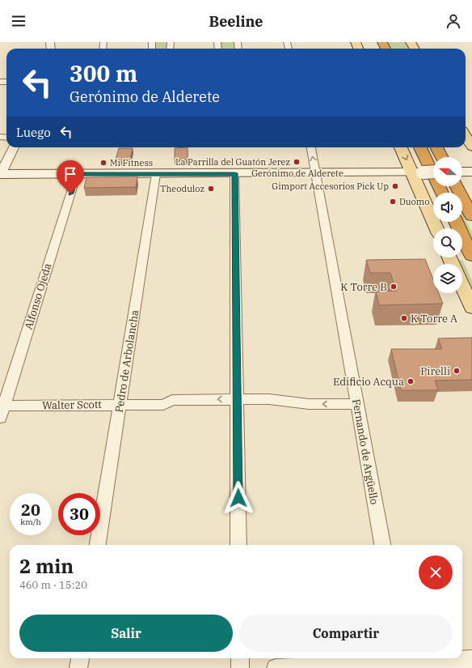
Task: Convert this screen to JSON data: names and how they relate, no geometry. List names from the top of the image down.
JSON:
{
  "streets": {
    "main road": ["Gerónimo de Alderete"],
    "street": [
      "Alfonso Ojeda",
      "Pedro de Arbolancha",
      "Walter Scott",
      "Fernando de Argüello"
    ]
  },
  "crossings": [
    ["Gerónimo de Alderete", "Alfonso Ojeda"],
    ["Gerónimo de Alderete", "Pedro de Arbolancha"],
    ["Gerónimo de Alderete", "Fernando de Argüello"],
    ["Alfonso Ojeda", "Walter Scott"],
    ["Pedro de Arbolancha", "Walter Scott"],
    ["Walter Scott", "Fernando de Argüello"]
  ],
  "one_way": ["Walter Scott"],
  "places": [
    "La Parrilla del Guatón Jerez",
    "Mi Fitness",
    "Gimport Accesorios Pick Up",
    "Theoduloz",
    "Duomo",
    "K Torre B",
    "K Torre A",
    "Pirelli",
    "Edificio Acqua"
  ],
  "north": "left",
  "page": {
    "header": "Beeline",
    "turn": ["300 m", "Gerónimo de Alderete"],
    "then": "Luego",
    "speed": "20 km/h",
    "limit": "30",
    "heading": ["2 min", "460 m · 15:20"],
    "buttons": ["Salir", "Compartir"]
  }
}
